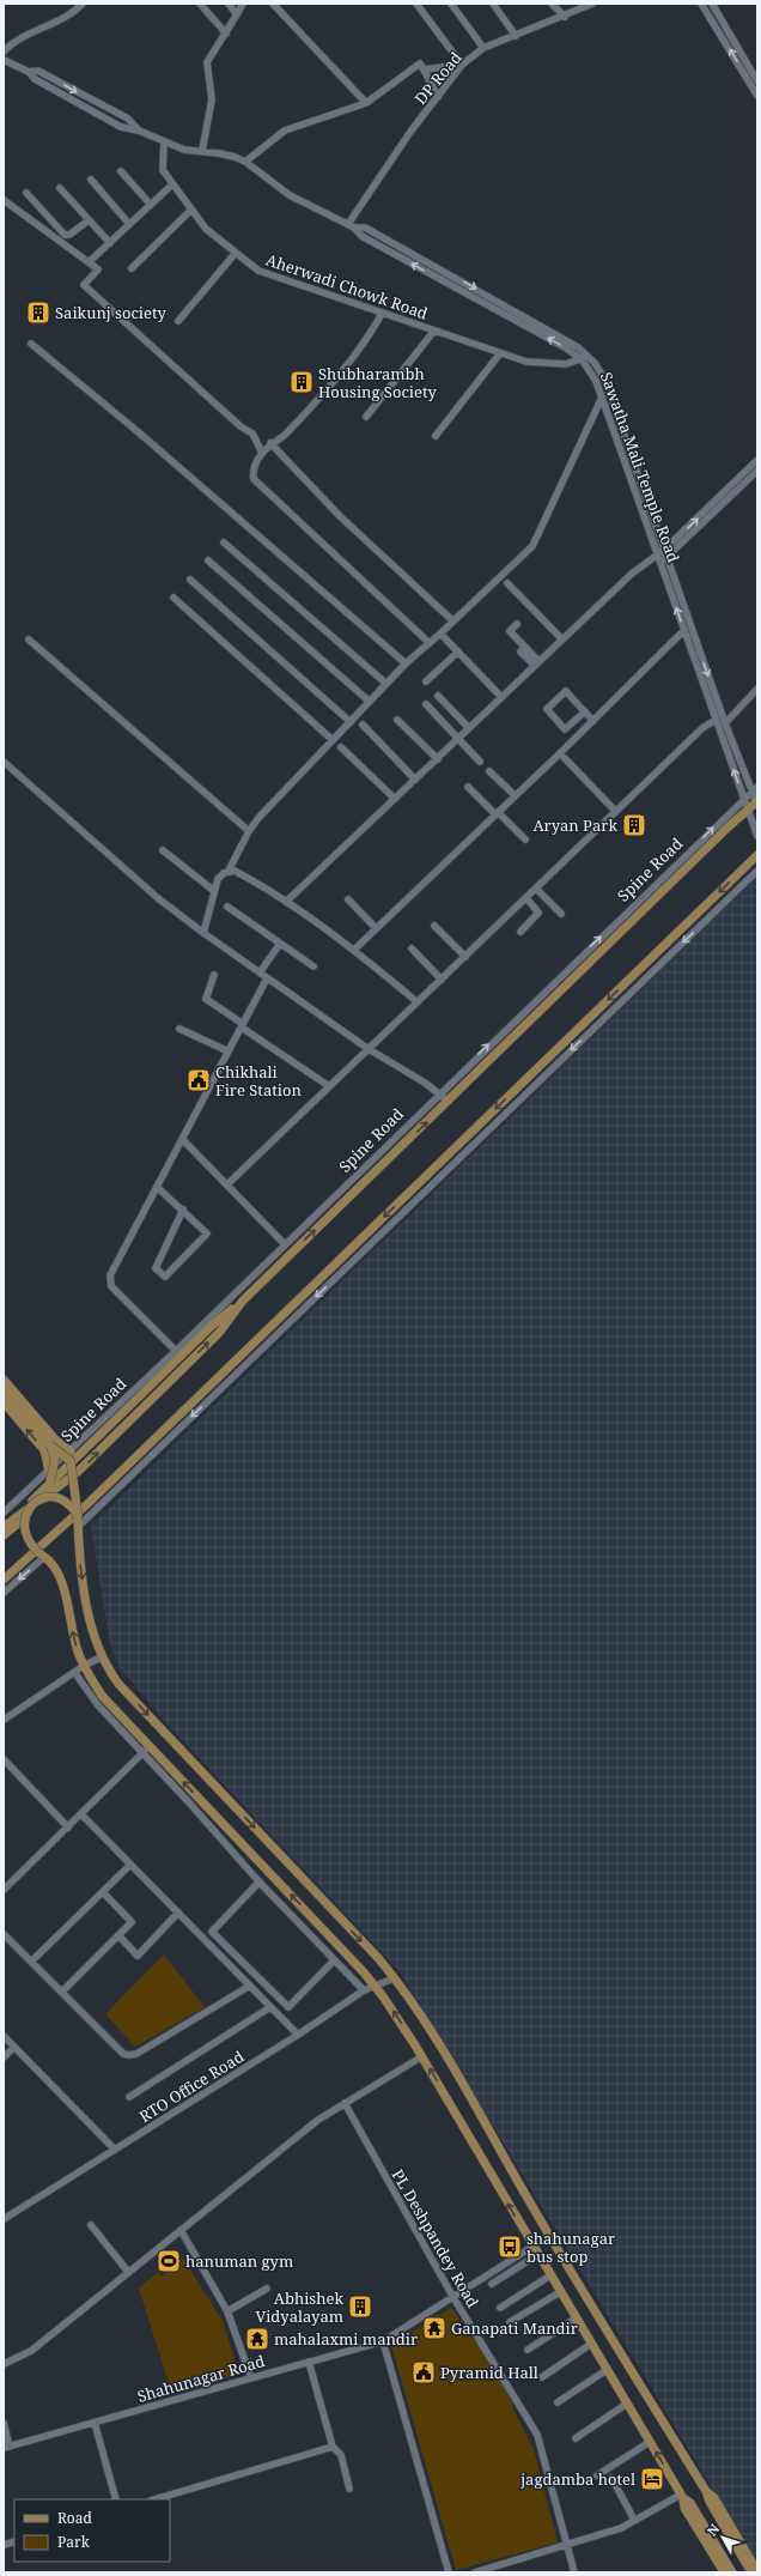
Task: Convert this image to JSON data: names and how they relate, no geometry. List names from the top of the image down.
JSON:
{
  "streets": {
    "main road": ["Spine Road"],
    "street": [
      "DP Road",
      "Aherwadi Chowk Road",
      "Sawatha Mali Temple Road",
      "RTO Office Road",
      "PL Deshpandey Road",
      "Shahunagar Road"
    ]
  },
  "crossings": [
    ["DP Road", "Sawatha Mali Temple Road"],
    ["Aherwadi Chowk Road", "Sawatha Mali Temple Road"],
    ["Sawatha Mali Temple Road", "Spine Road"],
    ["PL Deshpandey Road", "Shahunagar Road"]
  ],
  "places": {
    "building": [
      "Saikunj society",
      "Shubharambh Housing Society",
      "Aryan Park",
      "Abhishek Vidyalayam"
    ],
    "public building": ["Chikhali Fire Station", "Pyramid Hall"],
    "bus stop": ["shahunagar bus stop"],
    "sports": ["hanuman gym"],
    "temple": ["Ganapati Mandir", "mahalaxmi mandir"],
    "hotel": ["jagdamba hotel"]
  },
  "legend": ["Road", "Park"],
  "north": "top left"
}
